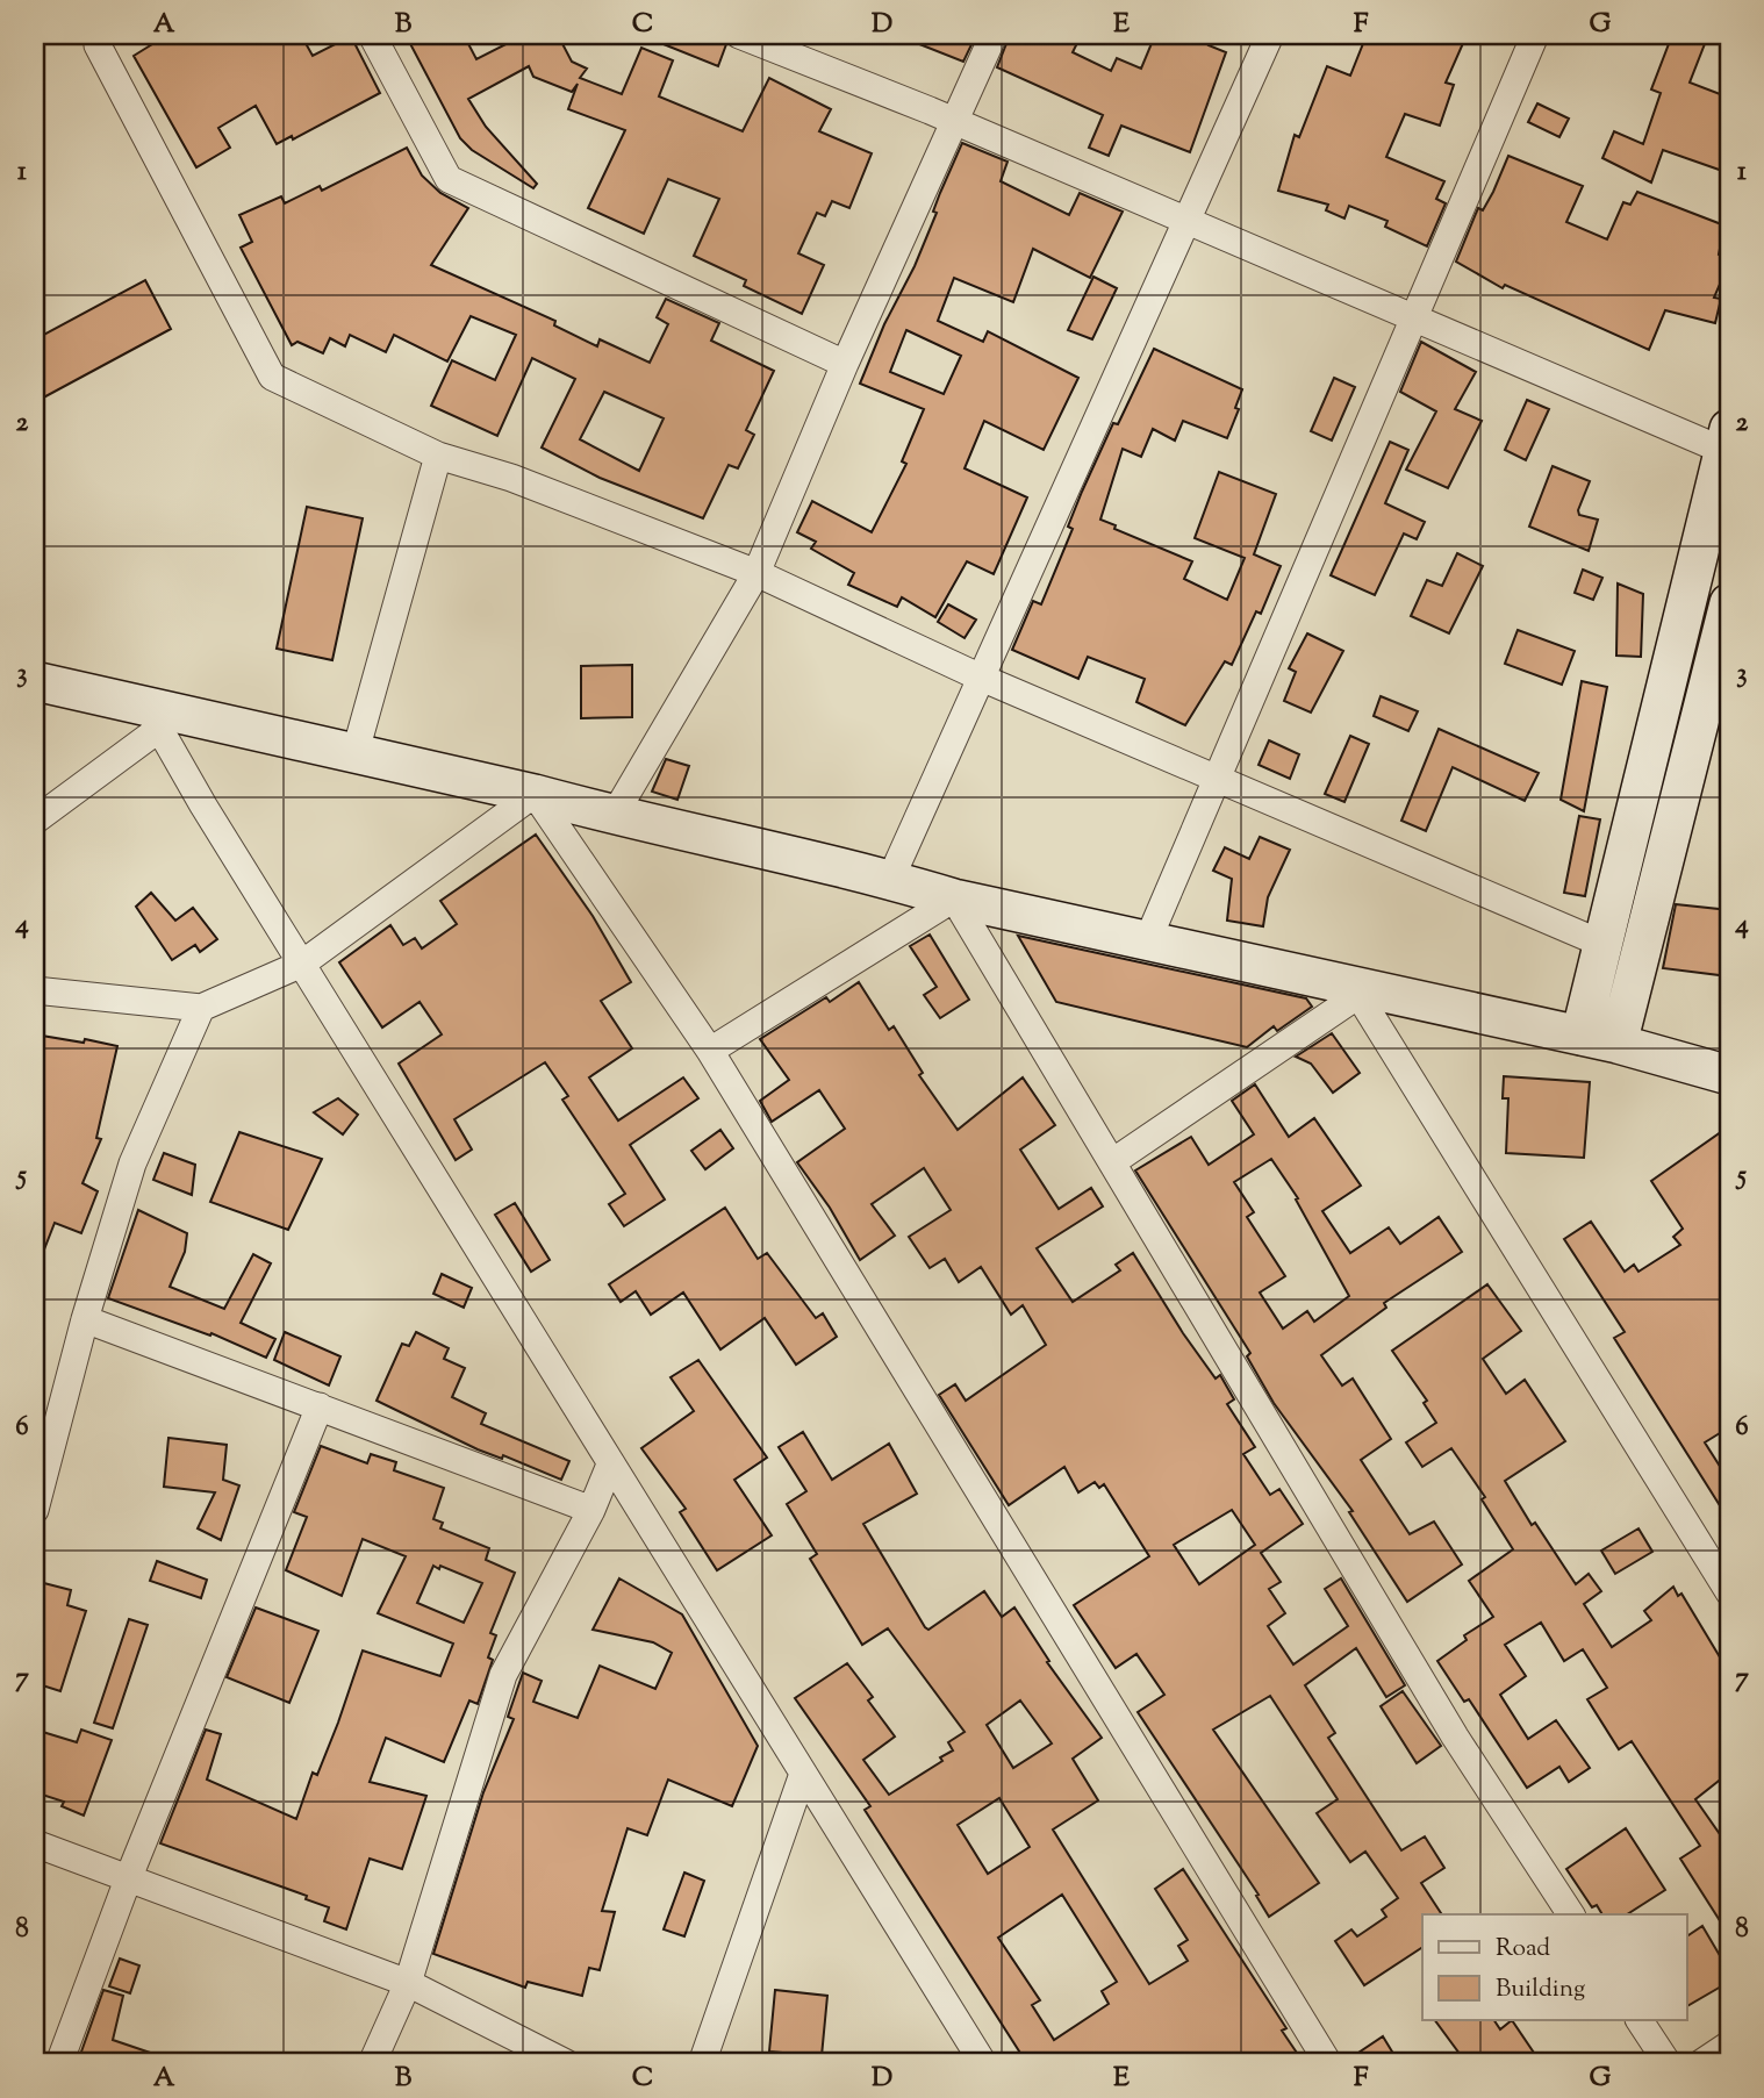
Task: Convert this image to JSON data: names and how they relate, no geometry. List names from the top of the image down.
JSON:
{
  "legend": ["Road", "Building"],
  "grid": {
    "columns": [
      "A",
      "B",
      "C",
      "D",
      "E",
      "F",
      "G"
    ],
    "rows": [
      "1",
      "2",
      "3",
      "4",
      "5",
      "6",
      "7",
      "8"
    ]
  }
}
